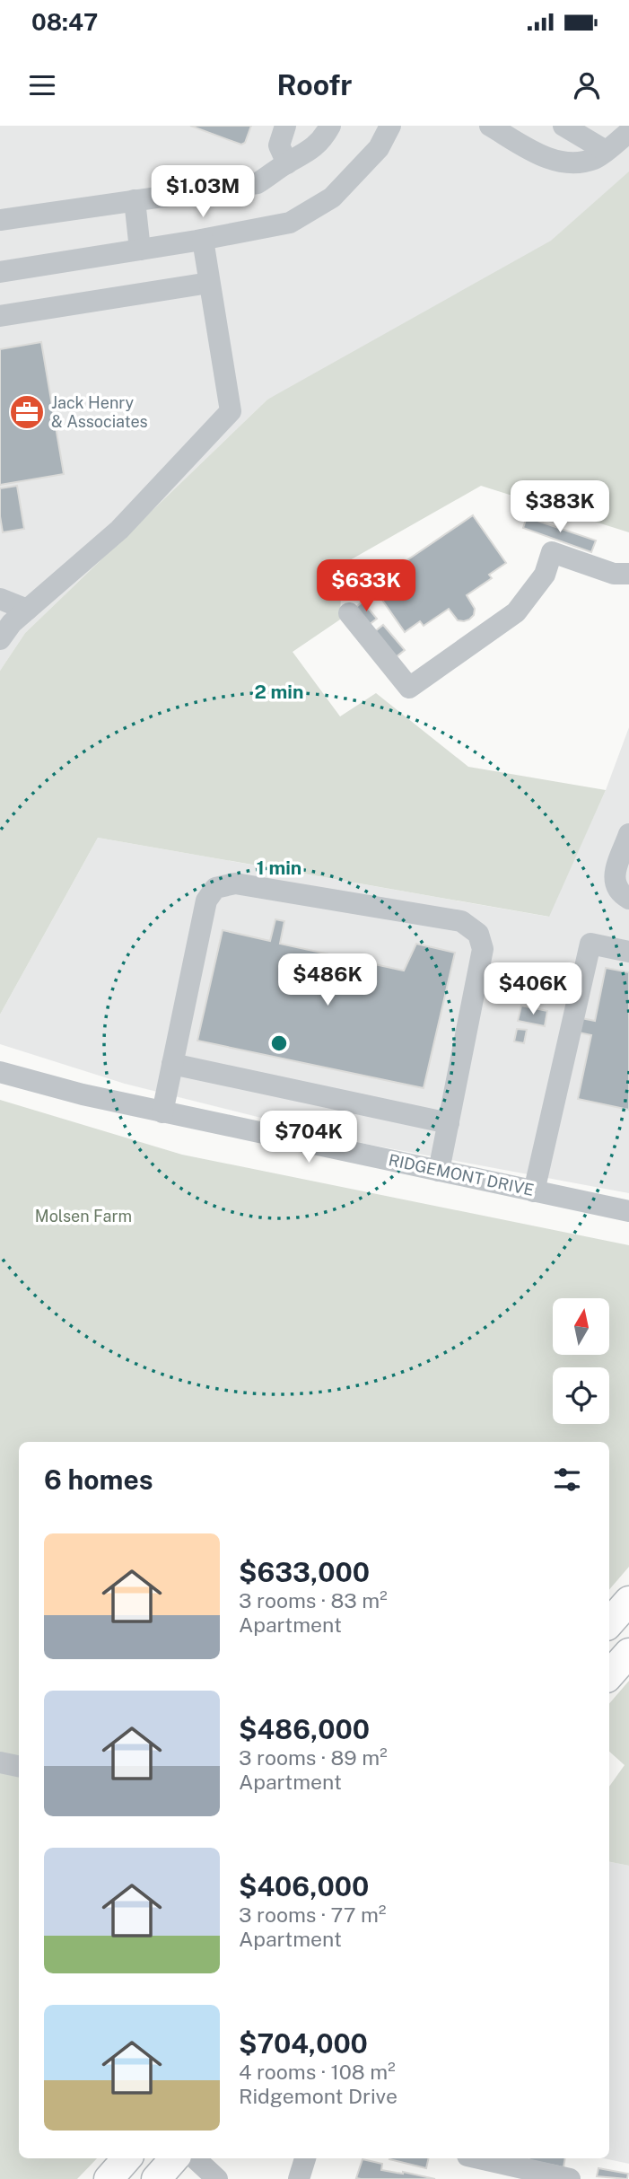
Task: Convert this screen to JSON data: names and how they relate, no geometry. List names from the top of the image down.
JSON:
{
  "streets": {
    "street": ["RIDGEMONT DRIVE"]
  },
  "parks": ["Molsen Farm"],
  "places": {
    "office": ["Jack Henry & Associates"]
  },
  "north": "top",
  "page": {
    "status": "08:47",
    "header": "Roofr",
    "price": [
      "$1.03M",
      "$383K",
      "$633K",
      "$486K",
      "$406K",
      "$704K"
    ],
    "heading": "6 homes",
    "list": [
      {
        "name": "$633,000",
        "note": "3 rooms · 83 m² · Apartment"
      },
      {
        "name": "$486,000",
        "note": "3 rooms · 89 m² · Apartment"
      },
      {
        "name": "$406,000",
        "note": "3 rooms · 77 m² · Apartment"
      },
      {
        "name": "$704,000",
        "note": "4 rooms · 108 m² · Ridgemont Drive"
      }
    ]
  },
  "rings": ["2 min", "1 min"]
}
